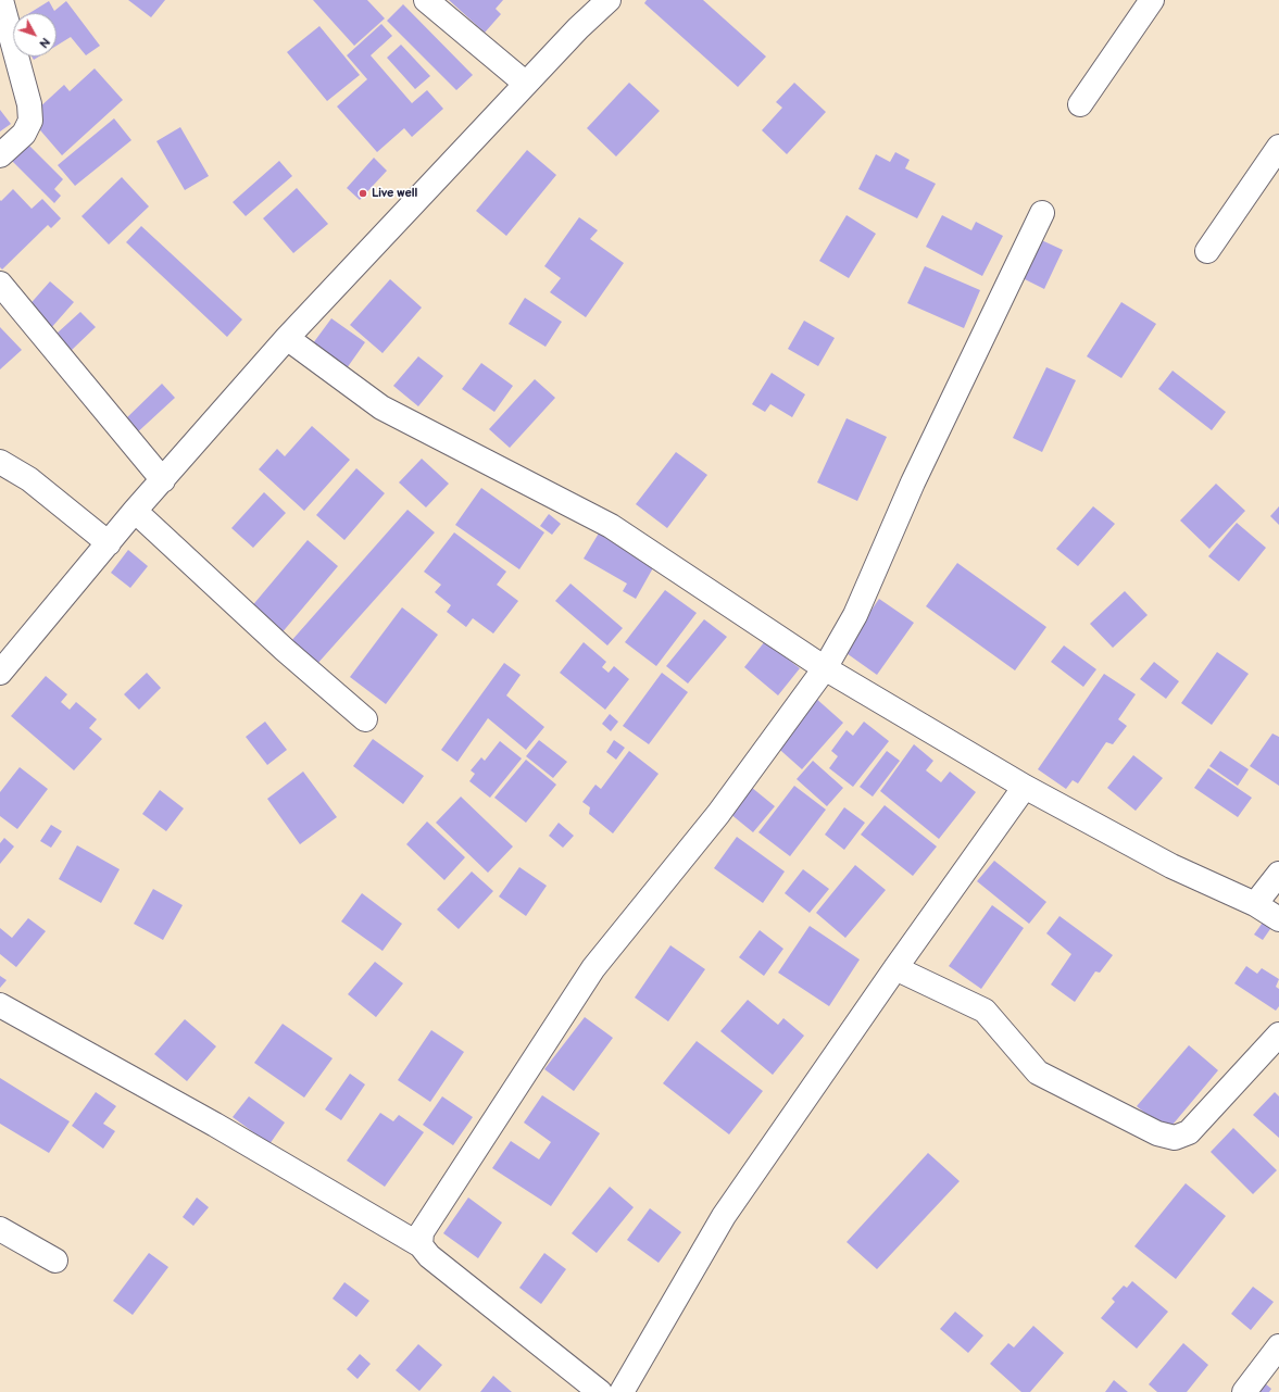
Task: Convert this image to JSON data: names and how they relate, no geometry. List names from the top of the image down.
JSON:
{
  "places": ["Live well"],
  "north": "bottom right"
}
